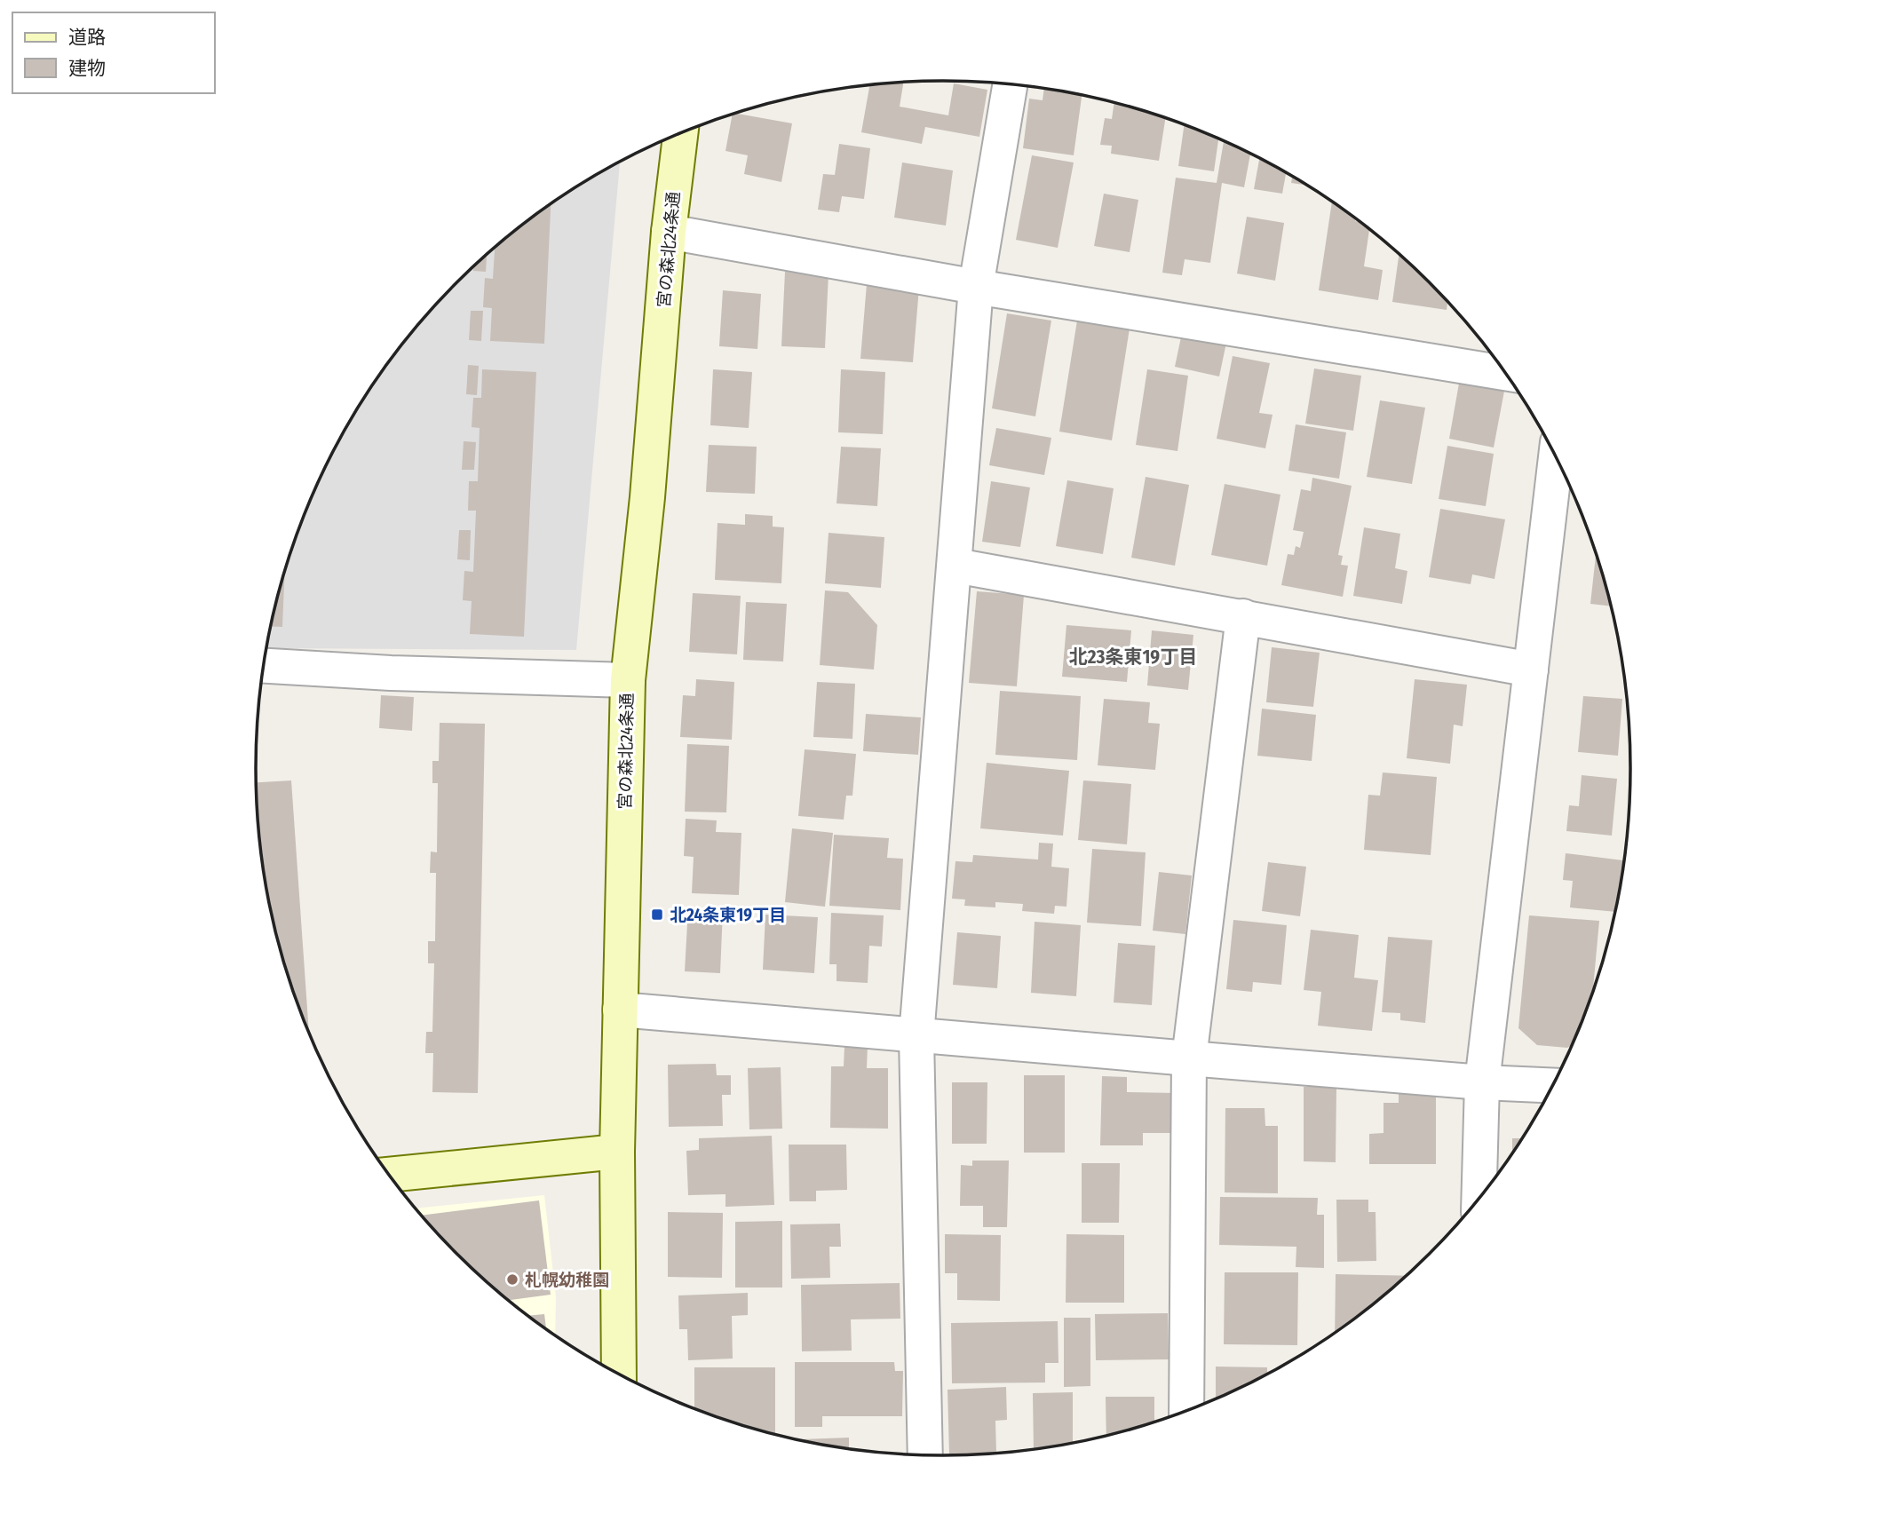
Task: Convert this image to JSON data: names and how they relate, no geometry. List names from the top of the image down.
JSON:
{
  "streets": {
    "street": ["宮の森北24条通"]
  },
  "districts": ["北23条東19丁目"],
  "places": {
    "transit": ["北24条東19丁目"],
    "other": ["札幌幼稚園"]
  },
  "legend": ["道路", "建物"]
}
